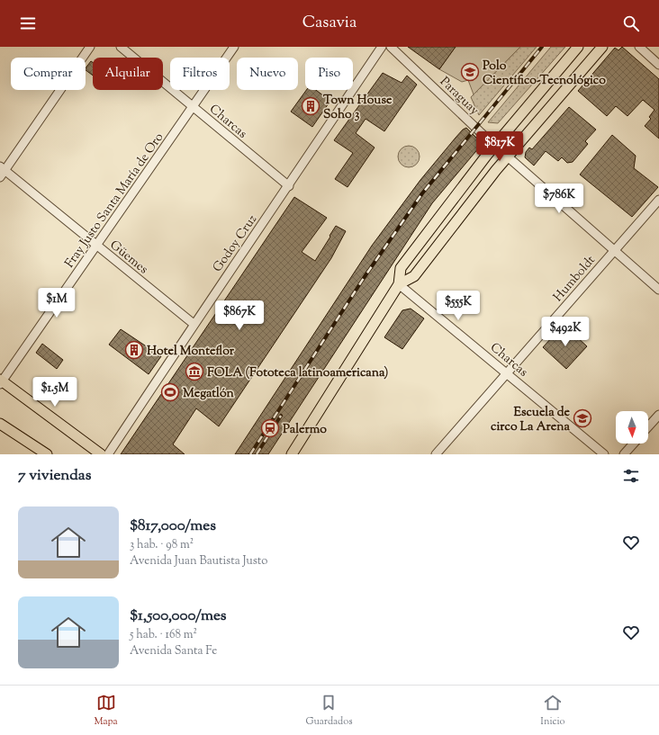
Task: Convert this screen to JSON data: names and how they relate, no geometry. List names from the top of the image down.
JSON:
{
  "streets": {
    "street": [
      "Paraguay",
      "Charcas",
      "Fray Justo Santa María de Oro",
      "Godoy Cruz",
      "Güemes",
      "Humboldt"
    ]
  },
  "crossings": [
    ["Paraguay", "Humboldt"],
    ["Charcas", "Fray Justo Santa María de Oro"],
    ["Charcas", "Godoy Cruz"],
    ["Charcas", "Humboldt"],
    ["Fray Justo Santa María de Oro", "Güemes"],
    ["Godoy Cruz", "Güemes"]
  ],
  "places": {
    "school or university": ["Polo Científico-Tecnológico", "Escuela de circo La Arena"],
    "building": ["Town House Soho 3", "Hotel Monteflor"],
    "museum": ["FOLA (Fototeca latinoamericana)"],
    "sports": ["Megatlón"],
    "station": ["Palermo"]
  },
  "north": "bottom",
  "page": {
    "header": "Casavia",
    "chip": [
      "Comprar",
      "Alquilar",
      "Filtros",
      "Nuevo",
      "Piso"
    ],
    "price": [
      "$817K",
      "$786K",
      "$1M",
      "$555K",
      "$867K",
      "$492K",
      "$1.5M"
    ],
    "heading": "7 viviendas",
    "list": [
      {
        "name": "$817,000/mes",
        "note": "3 hab. · 98 m² · Avenida Juan Bautista Justo"
      },
      {
        "name": "$1,500,000/mes",
        "note": "5 hab. · 168 m² · Avenida Santa Fe"
      }
    ],
    "tabs": ["Mapa", "Guardados", "Inicio"]
  }
}
